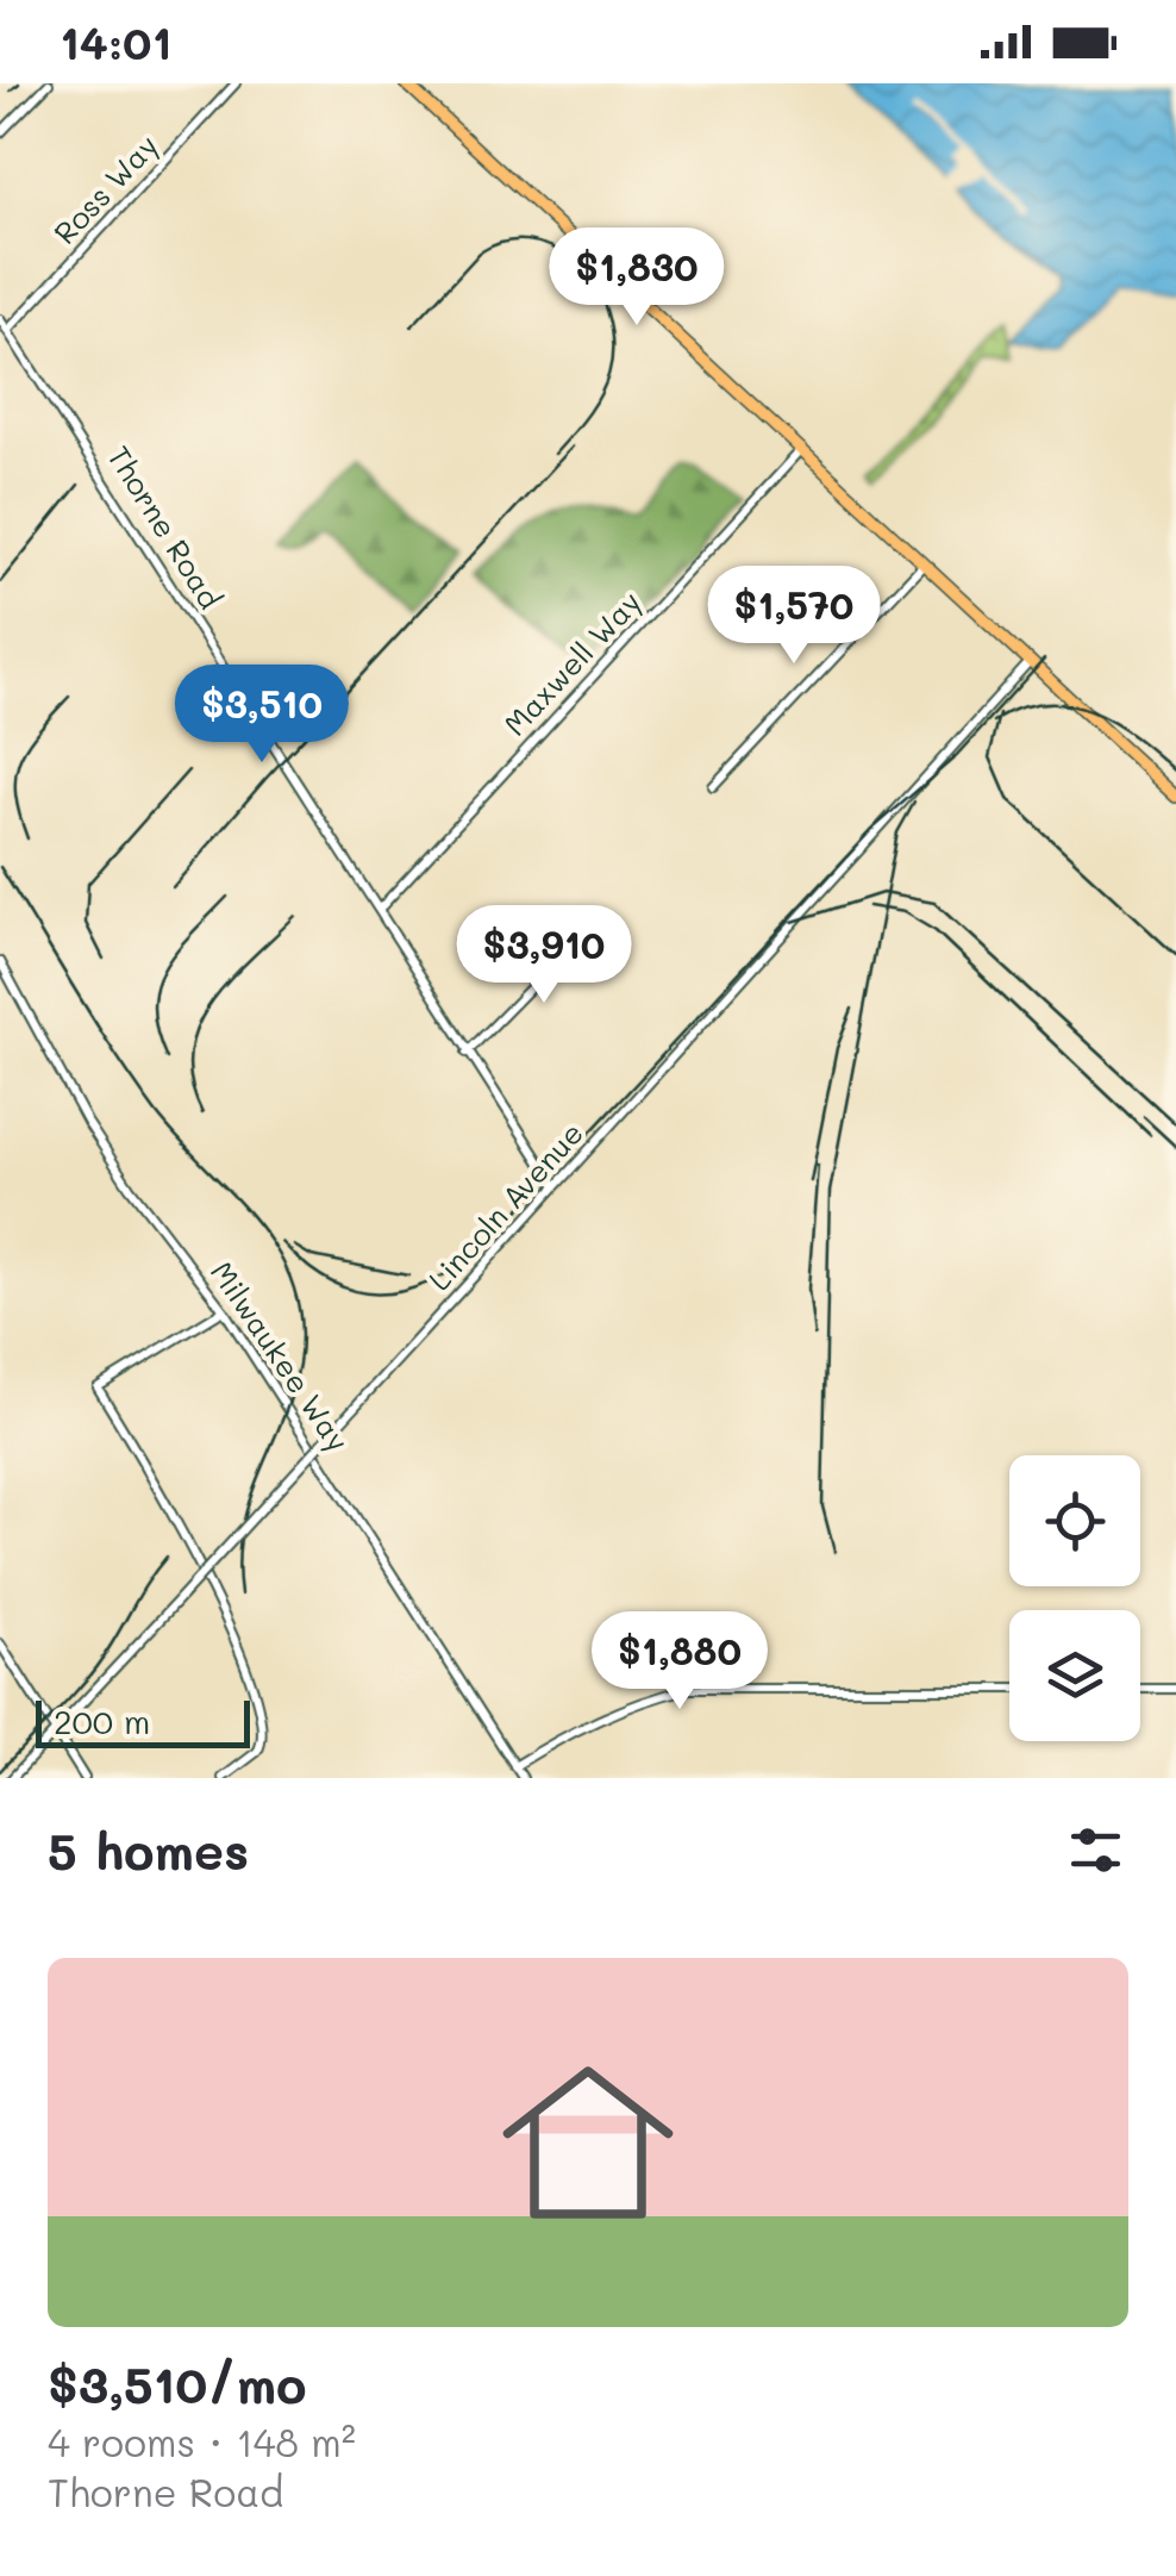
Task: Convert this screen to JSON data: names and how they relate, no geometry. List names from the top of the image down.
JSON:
{
  "streets": {
    "street": [
      "Ross Way",
      "Thorne Road",
      "Maxwell Way",
      "Lincoln Avenue",
      "Milwaukee Way"
    ]
  },
  "crossings": [
    ["Ross Way", "Thorne Road"],
    ["Thorne Road", "Maxwell Way"],
    ["Thorne Road", "Lincoln Avenue"]
  ],
  "scale_bar": "200 m",
  "page": {
    "status": "14:01",
    "price": [
      "$1,830",
      "$1,570",
      "$3,510",
      "$3,910",
      "$1,880"
    ],
    "scale": "200 m",
    "heading": "5 homes",
    "list": [
      {
        "name": "$3,510/mo",
        "note": "4 rooms · 148 m² · Thorne Road"
      }
    ]
  }
}
